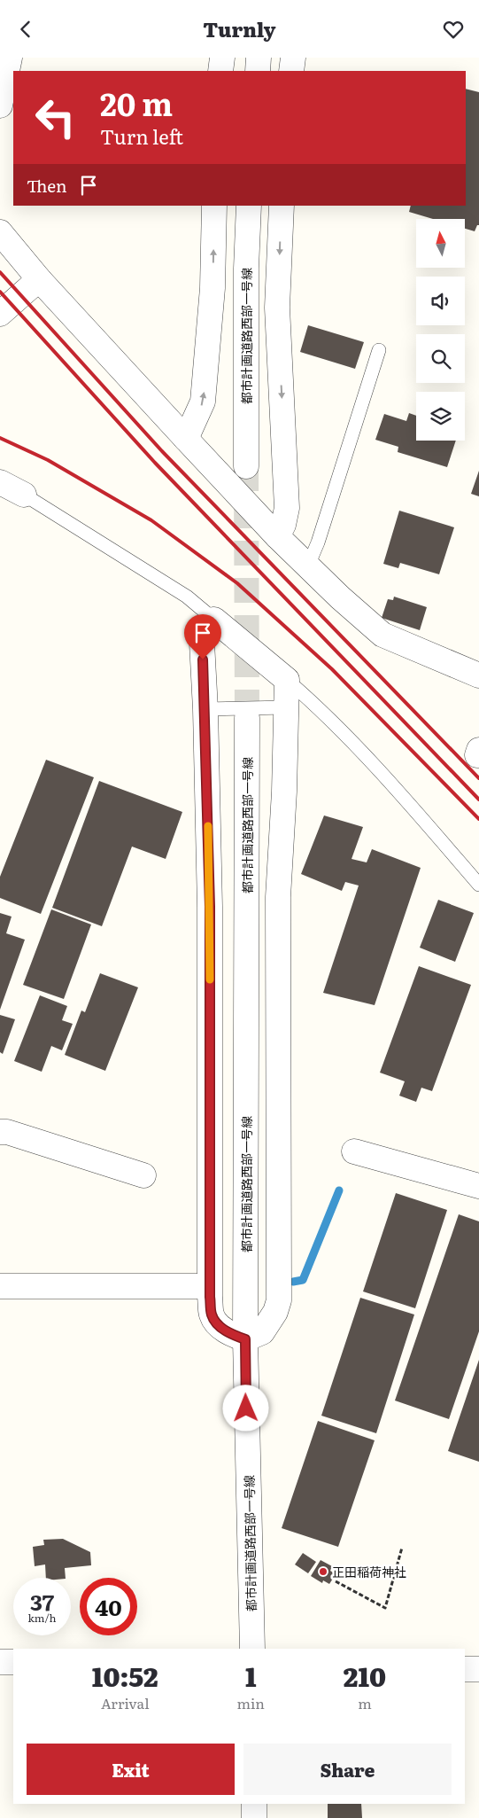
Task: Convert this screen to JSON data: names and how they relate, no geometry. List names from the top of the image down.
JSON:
{
  "streets": {
    "street": ["都市計画道路西部一号線"]
  },
  "places": ["正田稲荷神社"],
  "north": "top",
  "page": {
    "header": "Turnly",
    "turn": ["20 m", "Turn left"],
    "then": "Then",
    "speed": "37 km/h",
    "limit": "40",
    "eta": [
      "10:52",
      "Arrival",
      "1",
      "min",
      "210",
      "m"
    ],
    "buttons": ["Exit", "Share"]
  }
}
